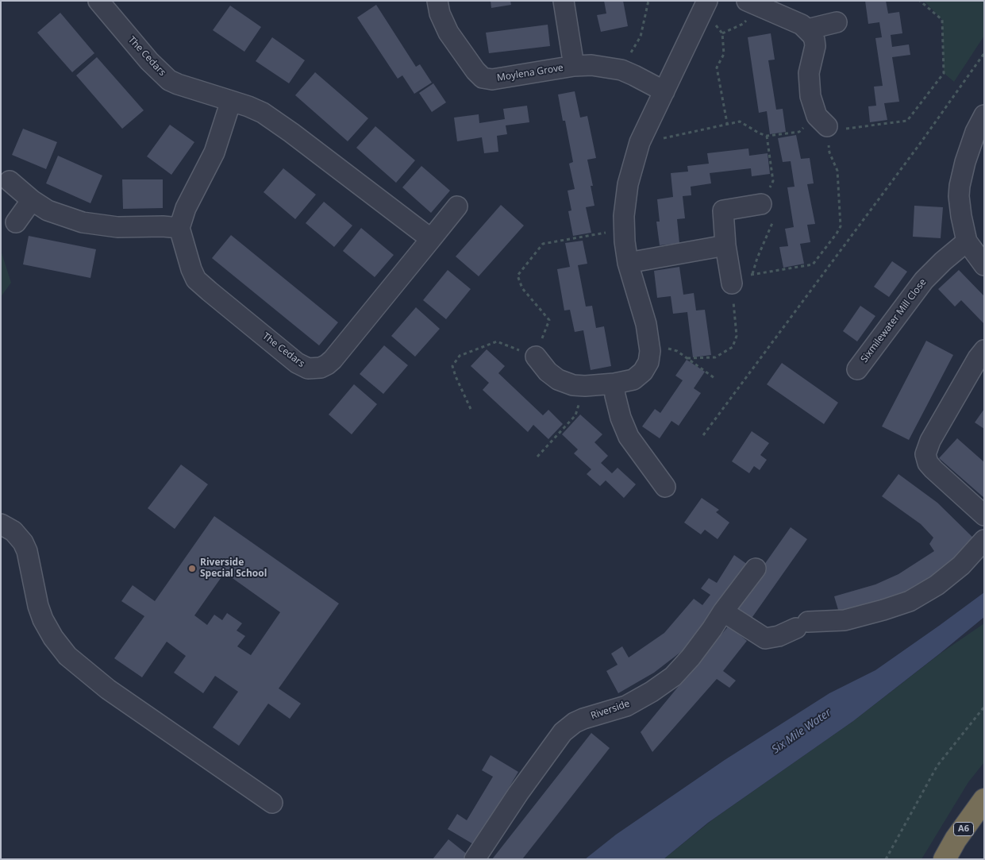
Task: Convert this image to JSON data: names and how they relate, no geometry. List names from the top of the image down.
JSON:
{
  "streets": {
    "highway": ["A6"],
    "street": [
      "The Cedars",
      "Moylena Grove",
      "Sixmilewater Mill Close",
      "Riverside"
    ]
  },
  "water": ["Six Mile Water"],
  "places": ["Riverside Special School"]
}
